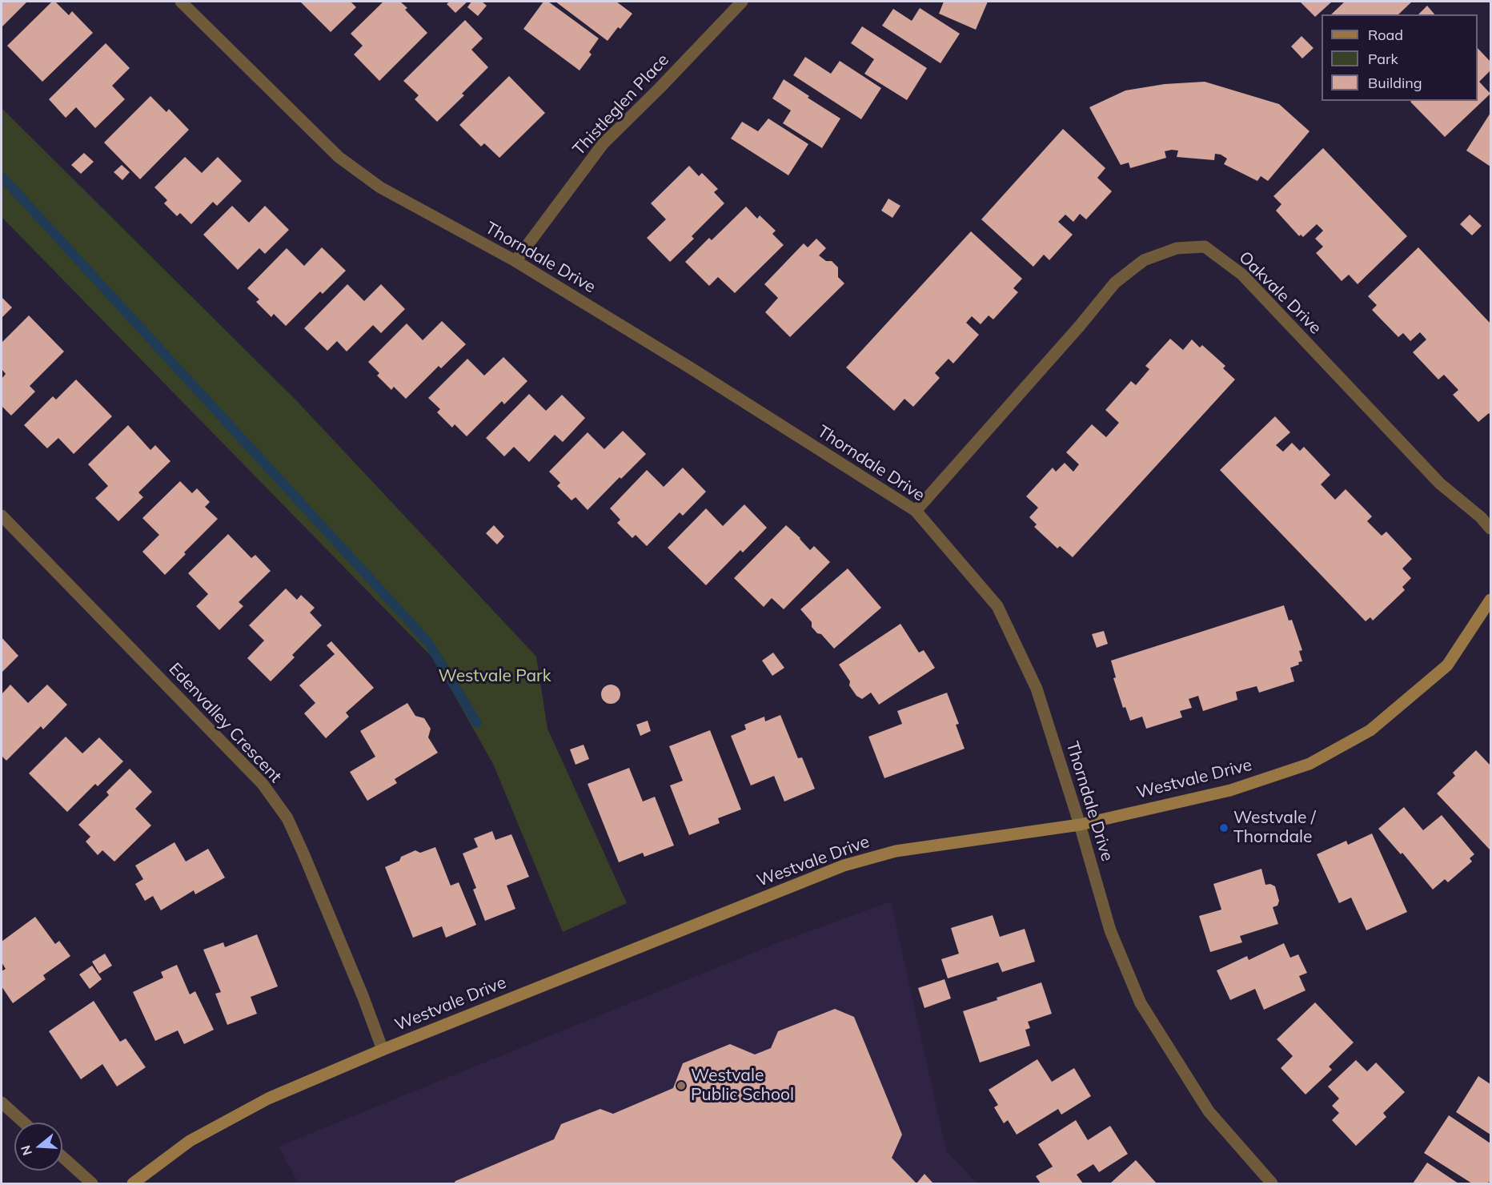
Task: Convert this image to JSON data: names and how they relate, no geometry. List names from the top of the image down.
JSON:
{
  "streets": {
    "street": [
      "Thistleglen Place",
      "Thorndale Drive",
      "Oakvale Drive",
      "Edenvalley Crescent",
      "Westvale Drive"
    ]
  },
  "crossings": [
    ["Thistleglen Place", "Thorndale Drive"],
    ["Thorndale Drive", "Oakvale Drive"],
    ["Thorndale Drive", "Westvale Drive"],
    ["Edenvalley Crescent", "Westvale Drive"]
  ],
  "parks": ["Westvale Park"],
  "places": ["Westvale / Thorndale", "Westvale Public School"],
  "legend": ["Road", "Park", "Building"],
  "north": "left"
}
